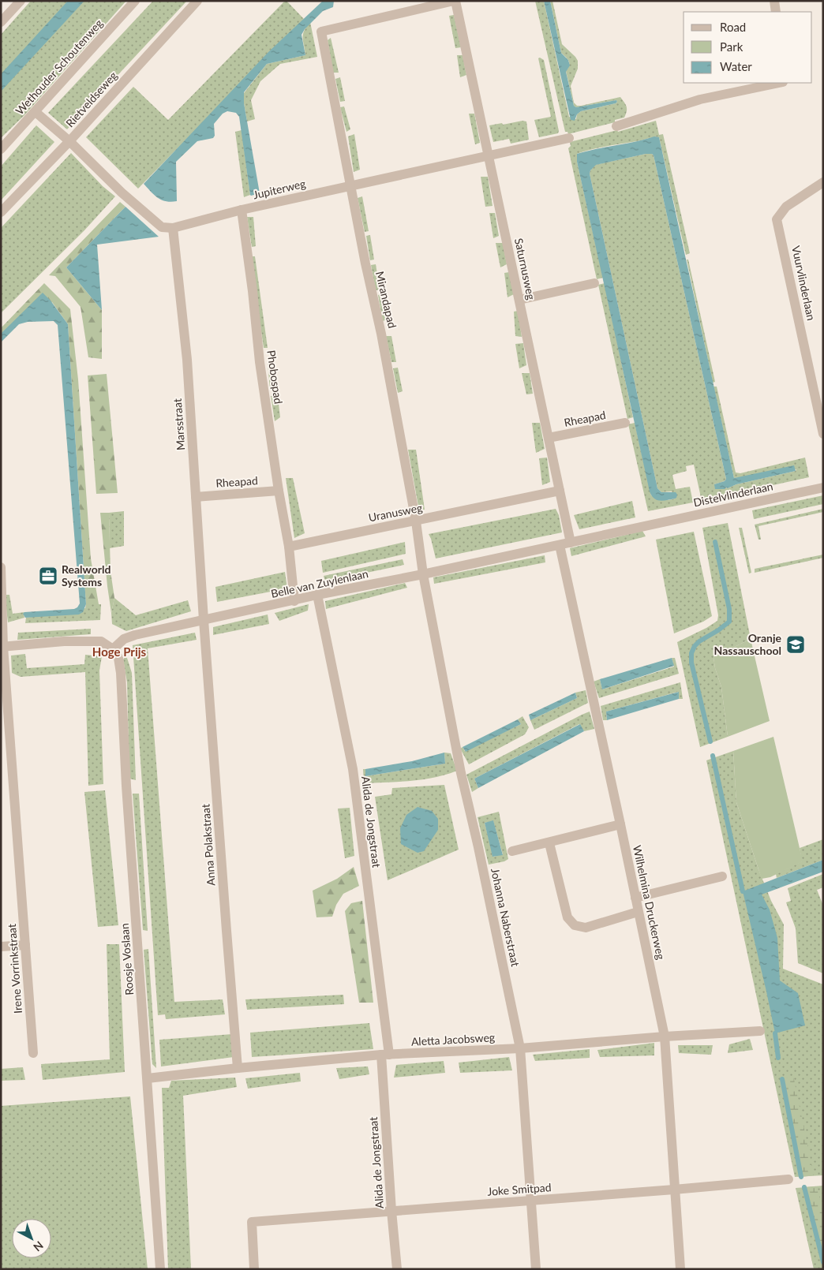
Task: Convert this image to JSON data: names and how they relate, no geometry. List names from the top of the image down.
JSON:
{
  "streets": {
    "street": [
      "Wethouder Schoutenweg",
      "Rietveldseweg",
      "Jupiterweg",
      "Saturnusweg",
      "Vuurvlinderlaan",
      "Mirandapad",
      "Phobospad",
      "Rheapad",
      "Marsstraat",
      "Distelvlinderlaan",
      "Uranusweg",
      "Belle van Zuylenlaan",
      "Alida de Jongstraat",
      "Anna Polakstraat",
      "Wilhelmina Druckerweg",
      "Johanna Naberstraat",
      "Roosje Voslaan",
      "Irene Vorrinkstraat",
      "Aletta Jacobsweg",
      "Joke Smitpad"
    ]
  },
  "crossings": [
    ["Jupiterweg", "Saturnusweg"],
    ["Jupiterweg", "Mirandapad"],
    ["Jupiterweg", "Phobospad"],
    ["Jupiterweg", "Marsstraat"],
    ["Saturnusweg", "Mirandapad"],
    ["Saturnusweg", "Rheapad"],
    ["Saturnusweg", "Uranusweg"],
    ["Saturnusweg", "Belle van Zuylenlaan"],
    ["Mirandapad", "Uranusweg"],
    ["Mirandapad", "Belle van Zuylenlaan"],
    ["Mirandapad", "Johanna Naberstraat"],
    ["Phobospad", "Rheapad"],
    ["Phobospad", "Uranusweg"],
    ["Rheapad", "Marsstraat"],
    ["Marsstraat", "Belle van Zuylenlaan"],
    ["Marsstraat", "Anna Polakstraat"],
    ["Distelvlinderlaan", "Belle van Zuylenlaan"],
    ["Belle van Zuylenlaan", "Alida de Jongstraat"],
    ["Belle van Zuylenlaan", "Anna Polakstraat"],
    ["Belle van Zuylenlaan", "Wilhelmina Druckerweg"],
    ["Belle van Zuylenlaan", "Johanna Naberstraat"],
    ["Belle van Zuylenlaan", "Roosje Voslaan"],
    ["Alida de Jongstraat", "Aletta Jacobsweg"],
    ["Alida de Jongstraat", "Joke Smitpad"],
    ["Anna Polakstraat", "Aletta Jacobsweg"],
    ["Wilhelmina Druckerweg", "Aletta Jacobsweg"],
    ["Wilhelmina Druckerweg", "Joke Smitpad"],
    ["Johanna Naberstraat", "Aletta Jacobsweg"],
    ["Johanna Naberstraat", "Joke Smitpad"],
    ["Roosje Voslaan", "Aletta Jacobsweg"]
  ],
  "districts": ["Hoge Prijs"],
  "places": {
    "office": ["Realworld Systems"],
    "school or university": ["Oranje Nassauschool"]
  },
  "legend": ["Road", "Park", "Water"],
  "north": "bottom right"
}
